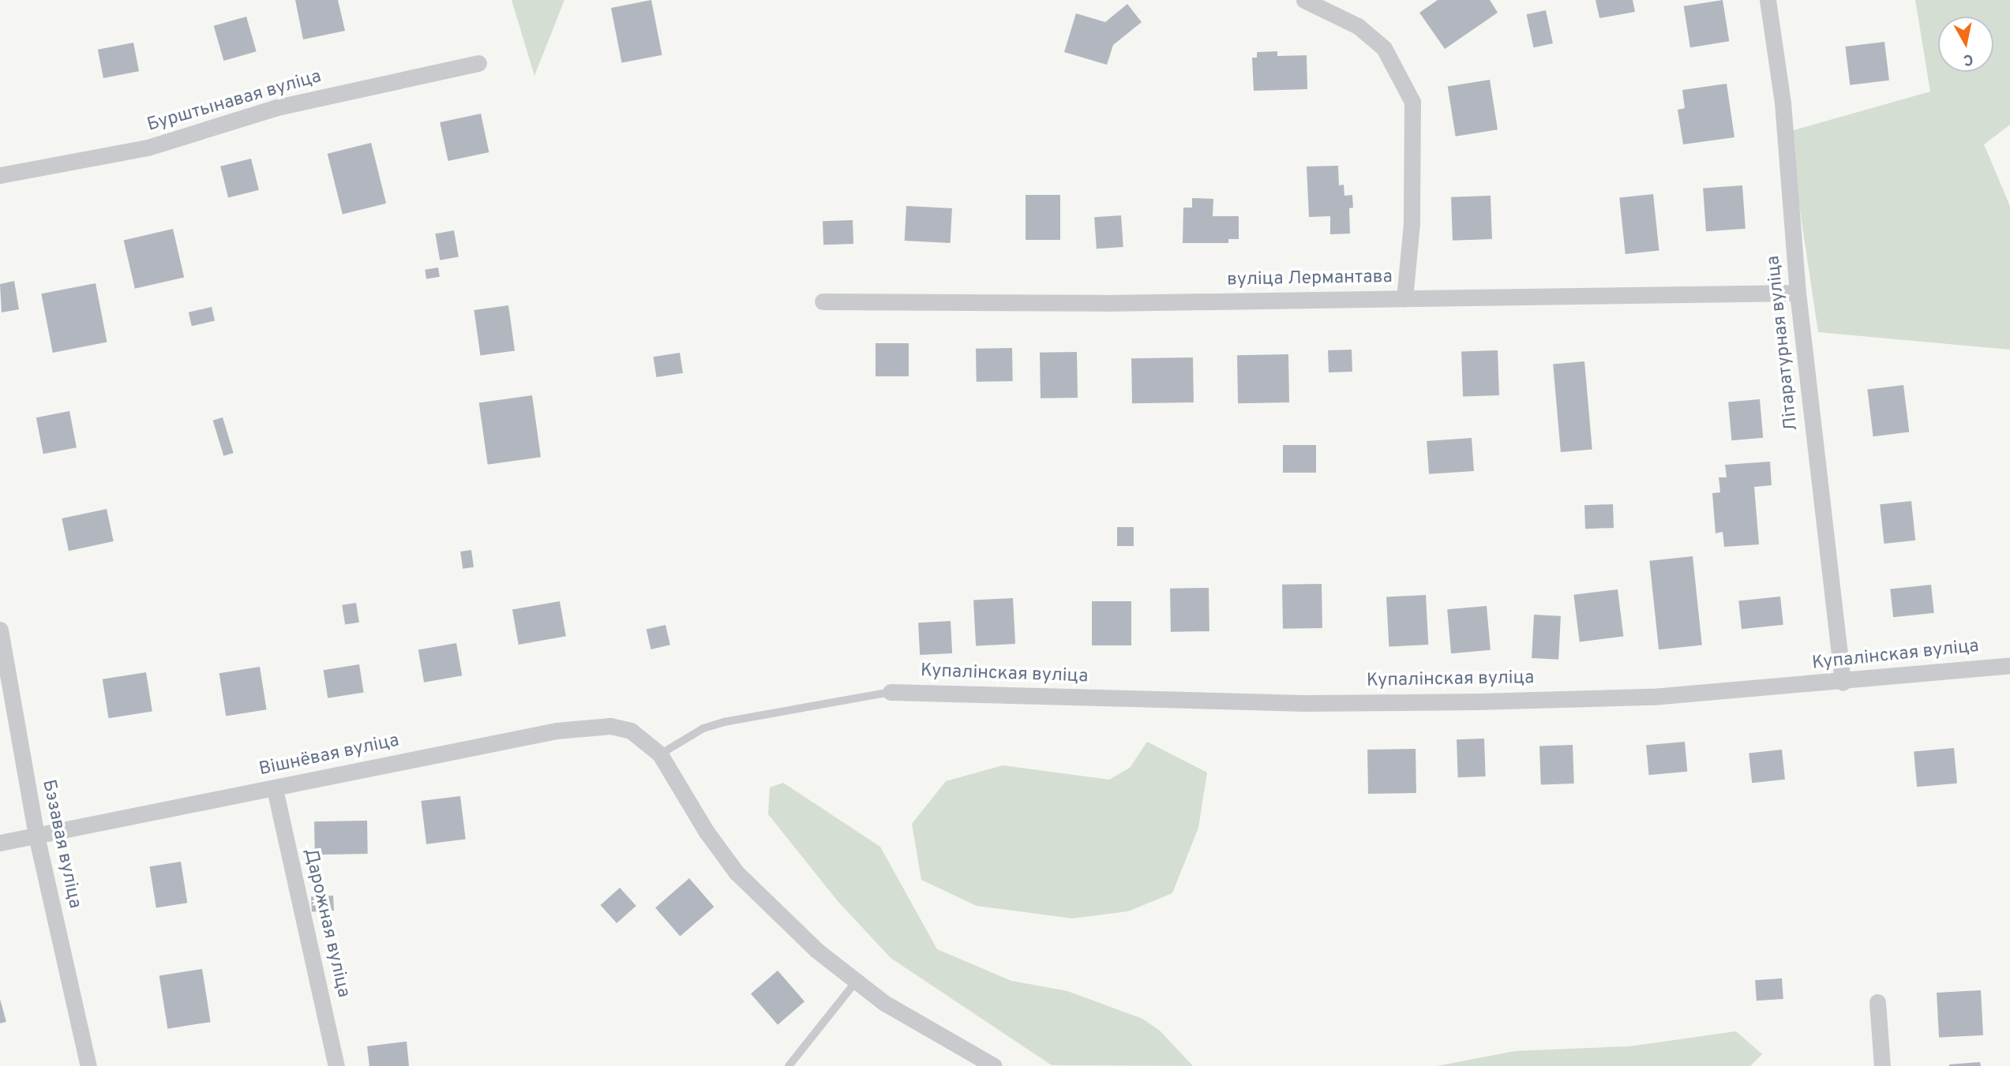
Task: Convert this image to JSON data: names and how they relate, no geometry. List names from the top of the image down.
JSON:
{
  "streets": {
    "street": [
      "Бурштынавая вуліца",
      "вуліца Лермантава",
      "Літаратурная вуліца",
      "Купалінская вуліца",
      "Вішнёвая вуліца",
      "Бэзавая вуліца",
      "Дарожная вуліца"
    ]
  },
  "crossings": [
    ["вуліца Лермантава", "Літаратурная вуліца"],
    ["Літаратурная вуліца", "Купалінская вуліца"],
    ["Вішнёвая вуліца", "Бэзавая вуліца"],
    ["Вішнёвая вуліца", "Дарожная вуліца"]
  ],
  "north": "bottom"
}
